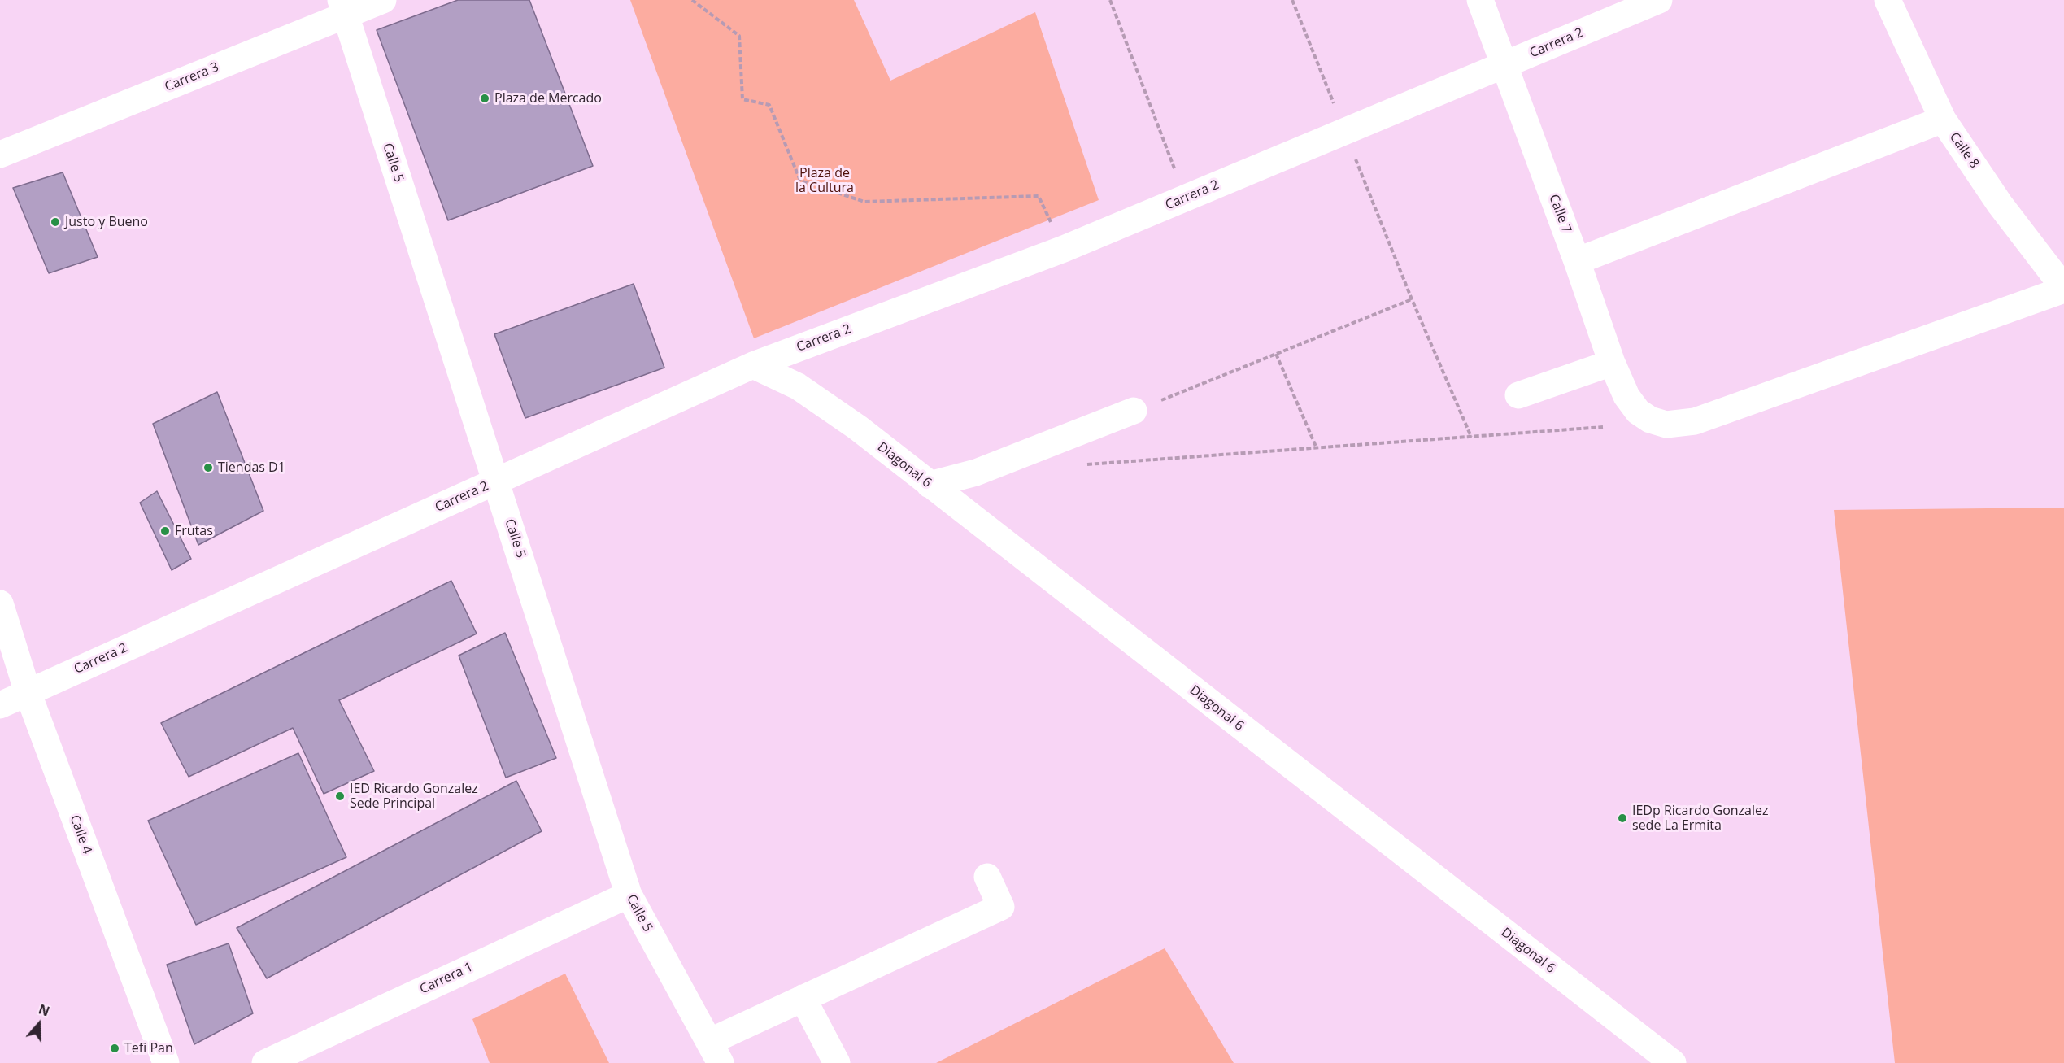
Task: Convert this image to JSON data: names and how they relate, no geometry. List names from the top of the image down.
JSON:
{
  "streets": {
    "street": [
      "Carrera 2",
      "Carrera 3",
      "Calle 8",
      "Calle 5",
      "Calle 7",
      "Diagonal 6",
      "Calle 4",
      "Carrera 1"
    ]
  },
  "crossings": [
    ["Carrera 2", "Calle 5"],
    ["Carrera 2", "Calle 7"],
    ["Carrera 2", "Diagonal 6"],
    ["Carrera 2", "Calle 4"],
    ["Carrera 3", "Calle 5"],
    ["Calle 8", "Calle 7"],
    ["Calle 5", "Carrera 1"]
  ],
  "parks": ["Plaza de la Cultura"],
  "places": [
    "Plaza de Mercado",
    "Justo y Bueno",
    "Tiendas D1",
    "Frutas",
    "IED Ricardo Gonzalez Sede Principal",
    "IEDp Ricardo Gonzalez sede La Ermita",
    "Tefi Pan"
  ],
  "north": "top"
}
